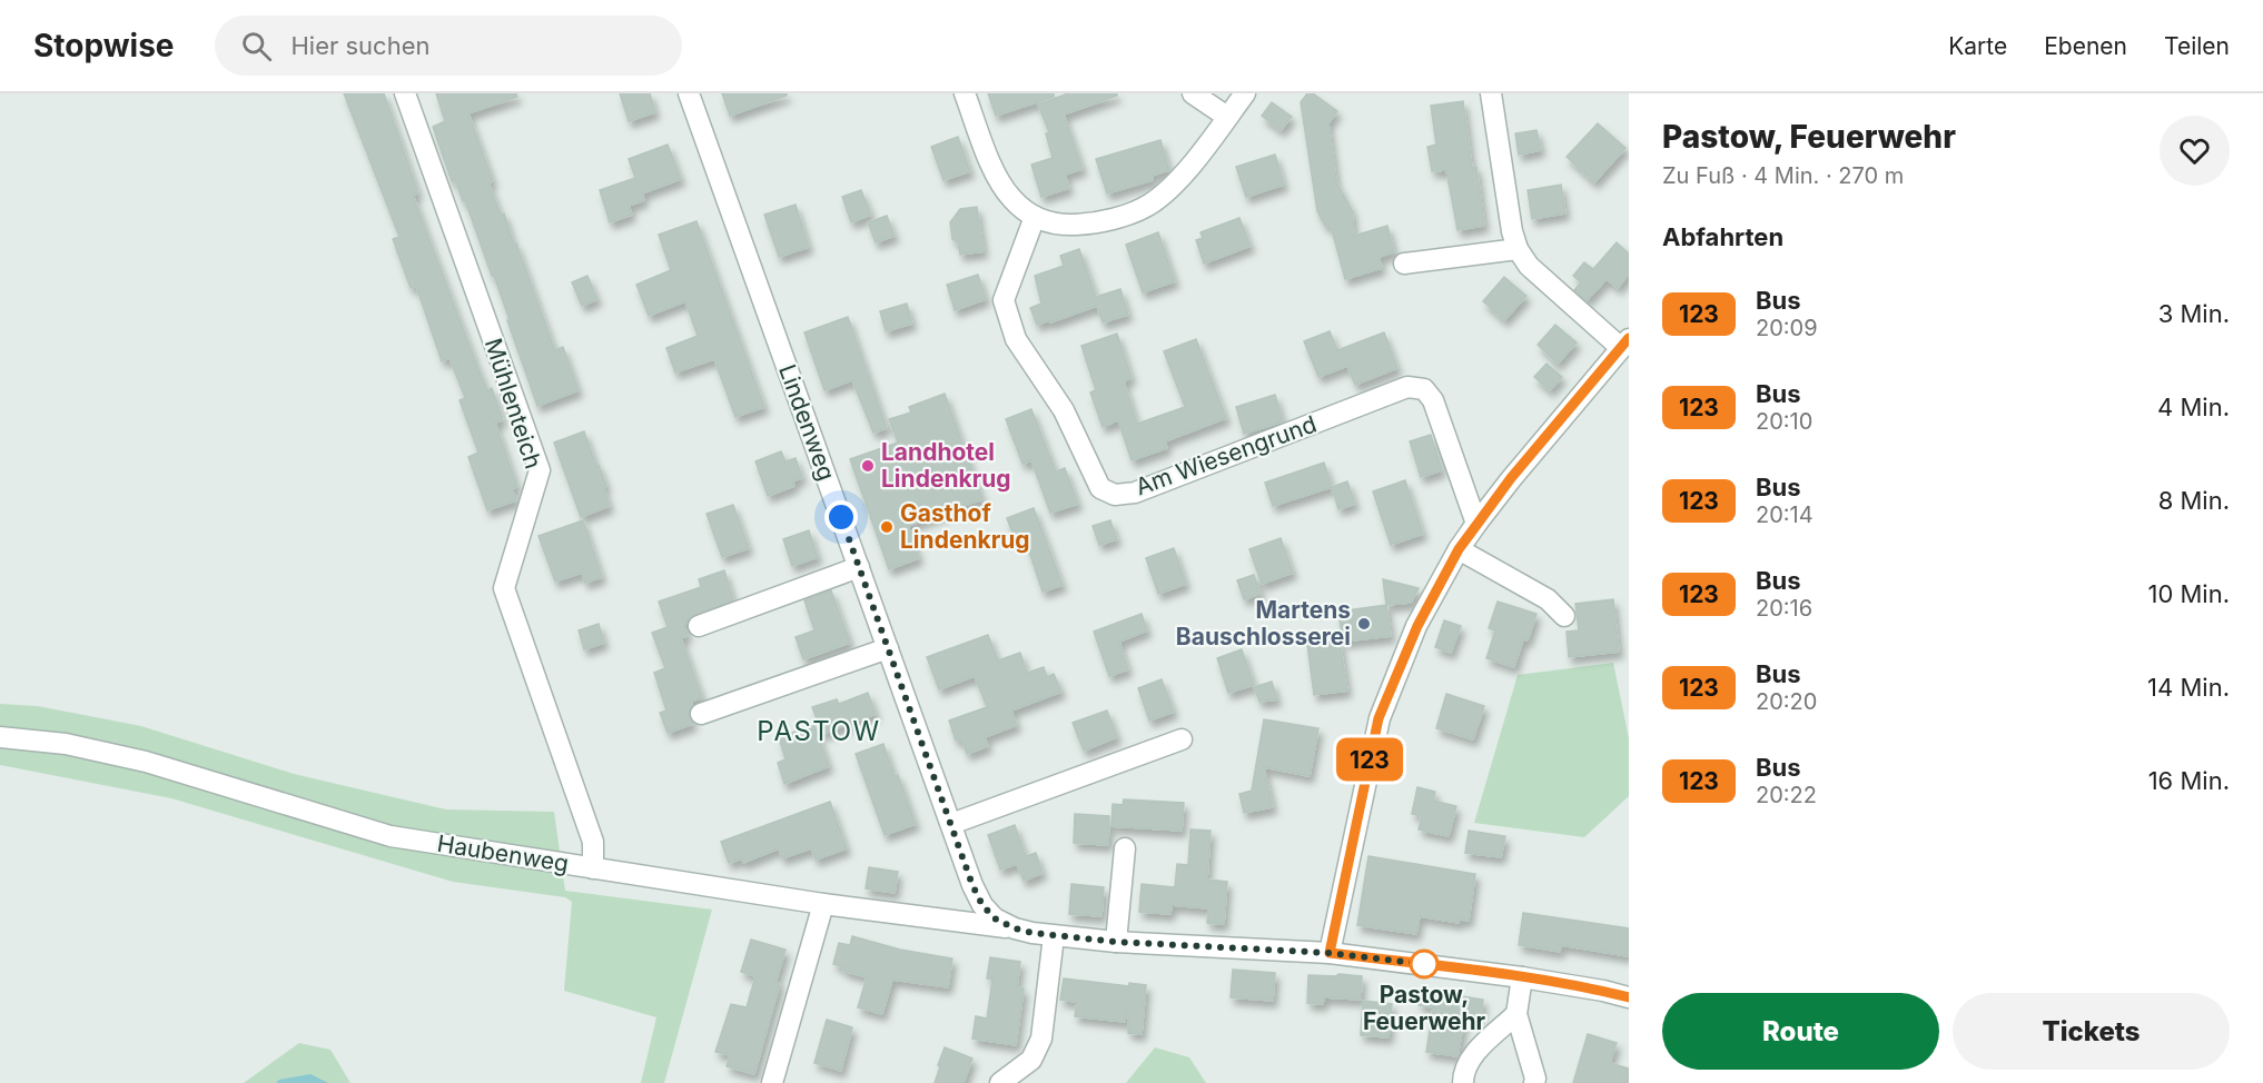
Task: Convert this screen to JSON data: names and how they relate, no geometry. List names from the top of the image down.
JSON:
{
  "streets": {
    "street": [
      "Mühlenteich",
      "Lindenweg",
      "Am Wiesengrund",
      "Haubenweg"
    ]
  },
  "crossings": [
    ["Mühlenteich", "Haubenweg"],
    ["Lindenweg", "Haubenweg"]
  ],
  "districts": ["PASTOW"],
  "places": [
    "Landhotel Lindenkrug",
    "Gasthof Lindenkrug",
    "Martens Bauschlosserei",
    "Pastow, Feuerwehr"
  ],
  "lines": ["bus line 123"],
  "page": {
    "header": "Stopwise",
    "search": "Hier suchen",
    "nav": ["Karte", "Ebenen", "Teilen"],
    "on_map": "123",
    "heading": [
      ["Pastow, Feuerwehr", "Zu Fuß · 4 Min. · 270 m"],
      "Abfahrten"
    ],
    "list": [
      {
        "mark": "123",
        "name": "Bus",
        "note": "20:09",
        "value": "3 Min."
      },
      {
        "mark": "123",
        "name": "Bus",
        "note": "20:10",
        "value": "4 Min."
      },
      {
        "mark": "123",
        "name": "Bus",
        "note": "20:14",
        "value": "8 Min."
      },
      {
        "mark": "123",
        "name": "Bus",
        "note": "20:16",
        "value": "10 Min."
      },
      {
        "mark": "123",
        "name": "Bus",
        "note": "20:20",
        "value": "14 Min."
      },
      {
        "mark": "123",
        "name": "Bus",
        "note": "20:22",
        "value": "16 Min."
      }
    ],
    "buttons": ["Route", "Tickets"]
  }
}
